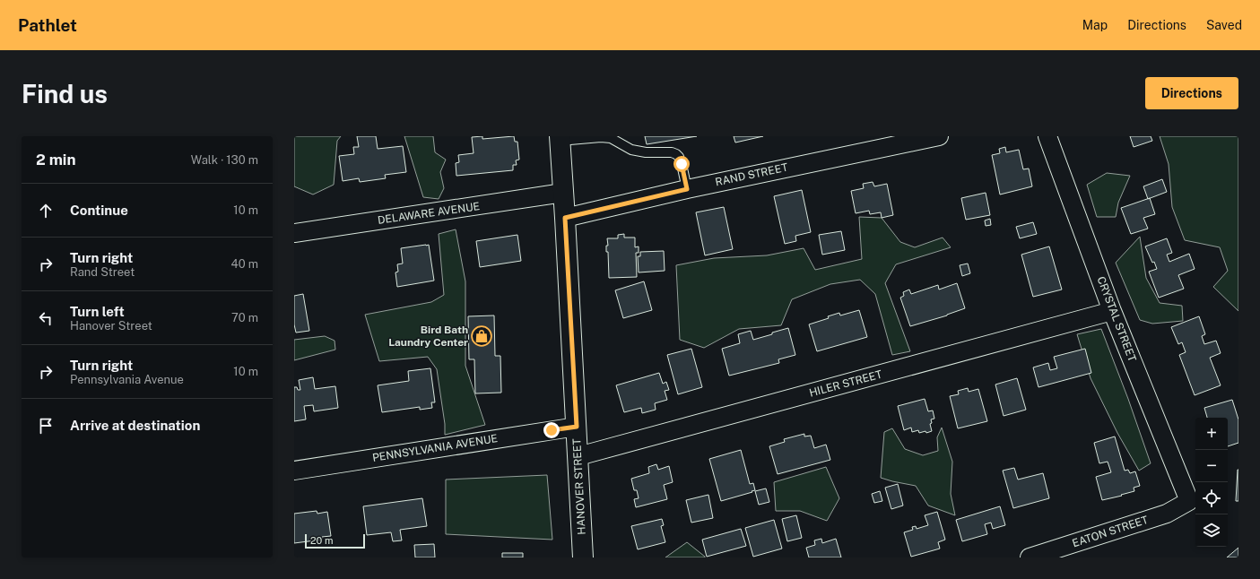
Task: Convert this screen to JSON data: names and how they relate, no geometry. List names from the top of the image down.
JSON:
{
  "streets": {
    "main road": ["HANOVER STREET"],
    "street": [
      "RAND STREET",
      "DELAWARE AVENUE",
      "CRYSTAL STREET",
      "HILER STREET",
      "PENNSYLVANIA AVENUE",
      "EATON STREET"
    ]
  },
  "crossings": [
    ["RAND STREET", "HANOVER STREET"],
    ["DELAWARE AVENUE", "HANOVER STREET"],
    ["CRYSTAL STREET", "HILER STREET"],
    ["CRYSTAL STREET", "EATON STREET"],
    ["HILER STREET", "HANOVER STREET"],
    ["PENNSYLVANIA AVENUE", "HANOVER STREET"]
  ],
  "places": {
    "shop": ["Bird Bath Laundry Center"]
  },
  "scale_bar": "20 m",
  "page": {
    "header": "Pathlet",
    "nav": ["Map", "Directions", "Saved"],
    "buttons": "Directions",
    "title": "Find us",
    "heading": ["2 min", "Walk · 130 m"],
    "list": [
      ["Continue", "10 m"],
      ["Turn right", "Rand Street", "40 m"],
      ["Turn left", "Hanover Street", "70 m"],
      ["Turn right", "Pennsylvania Avenue", "10 m"],
      "Arrive at destination"
    ],
    "map_buttons": ["+", "−"],
    "scale": "20 m"
  }
}
